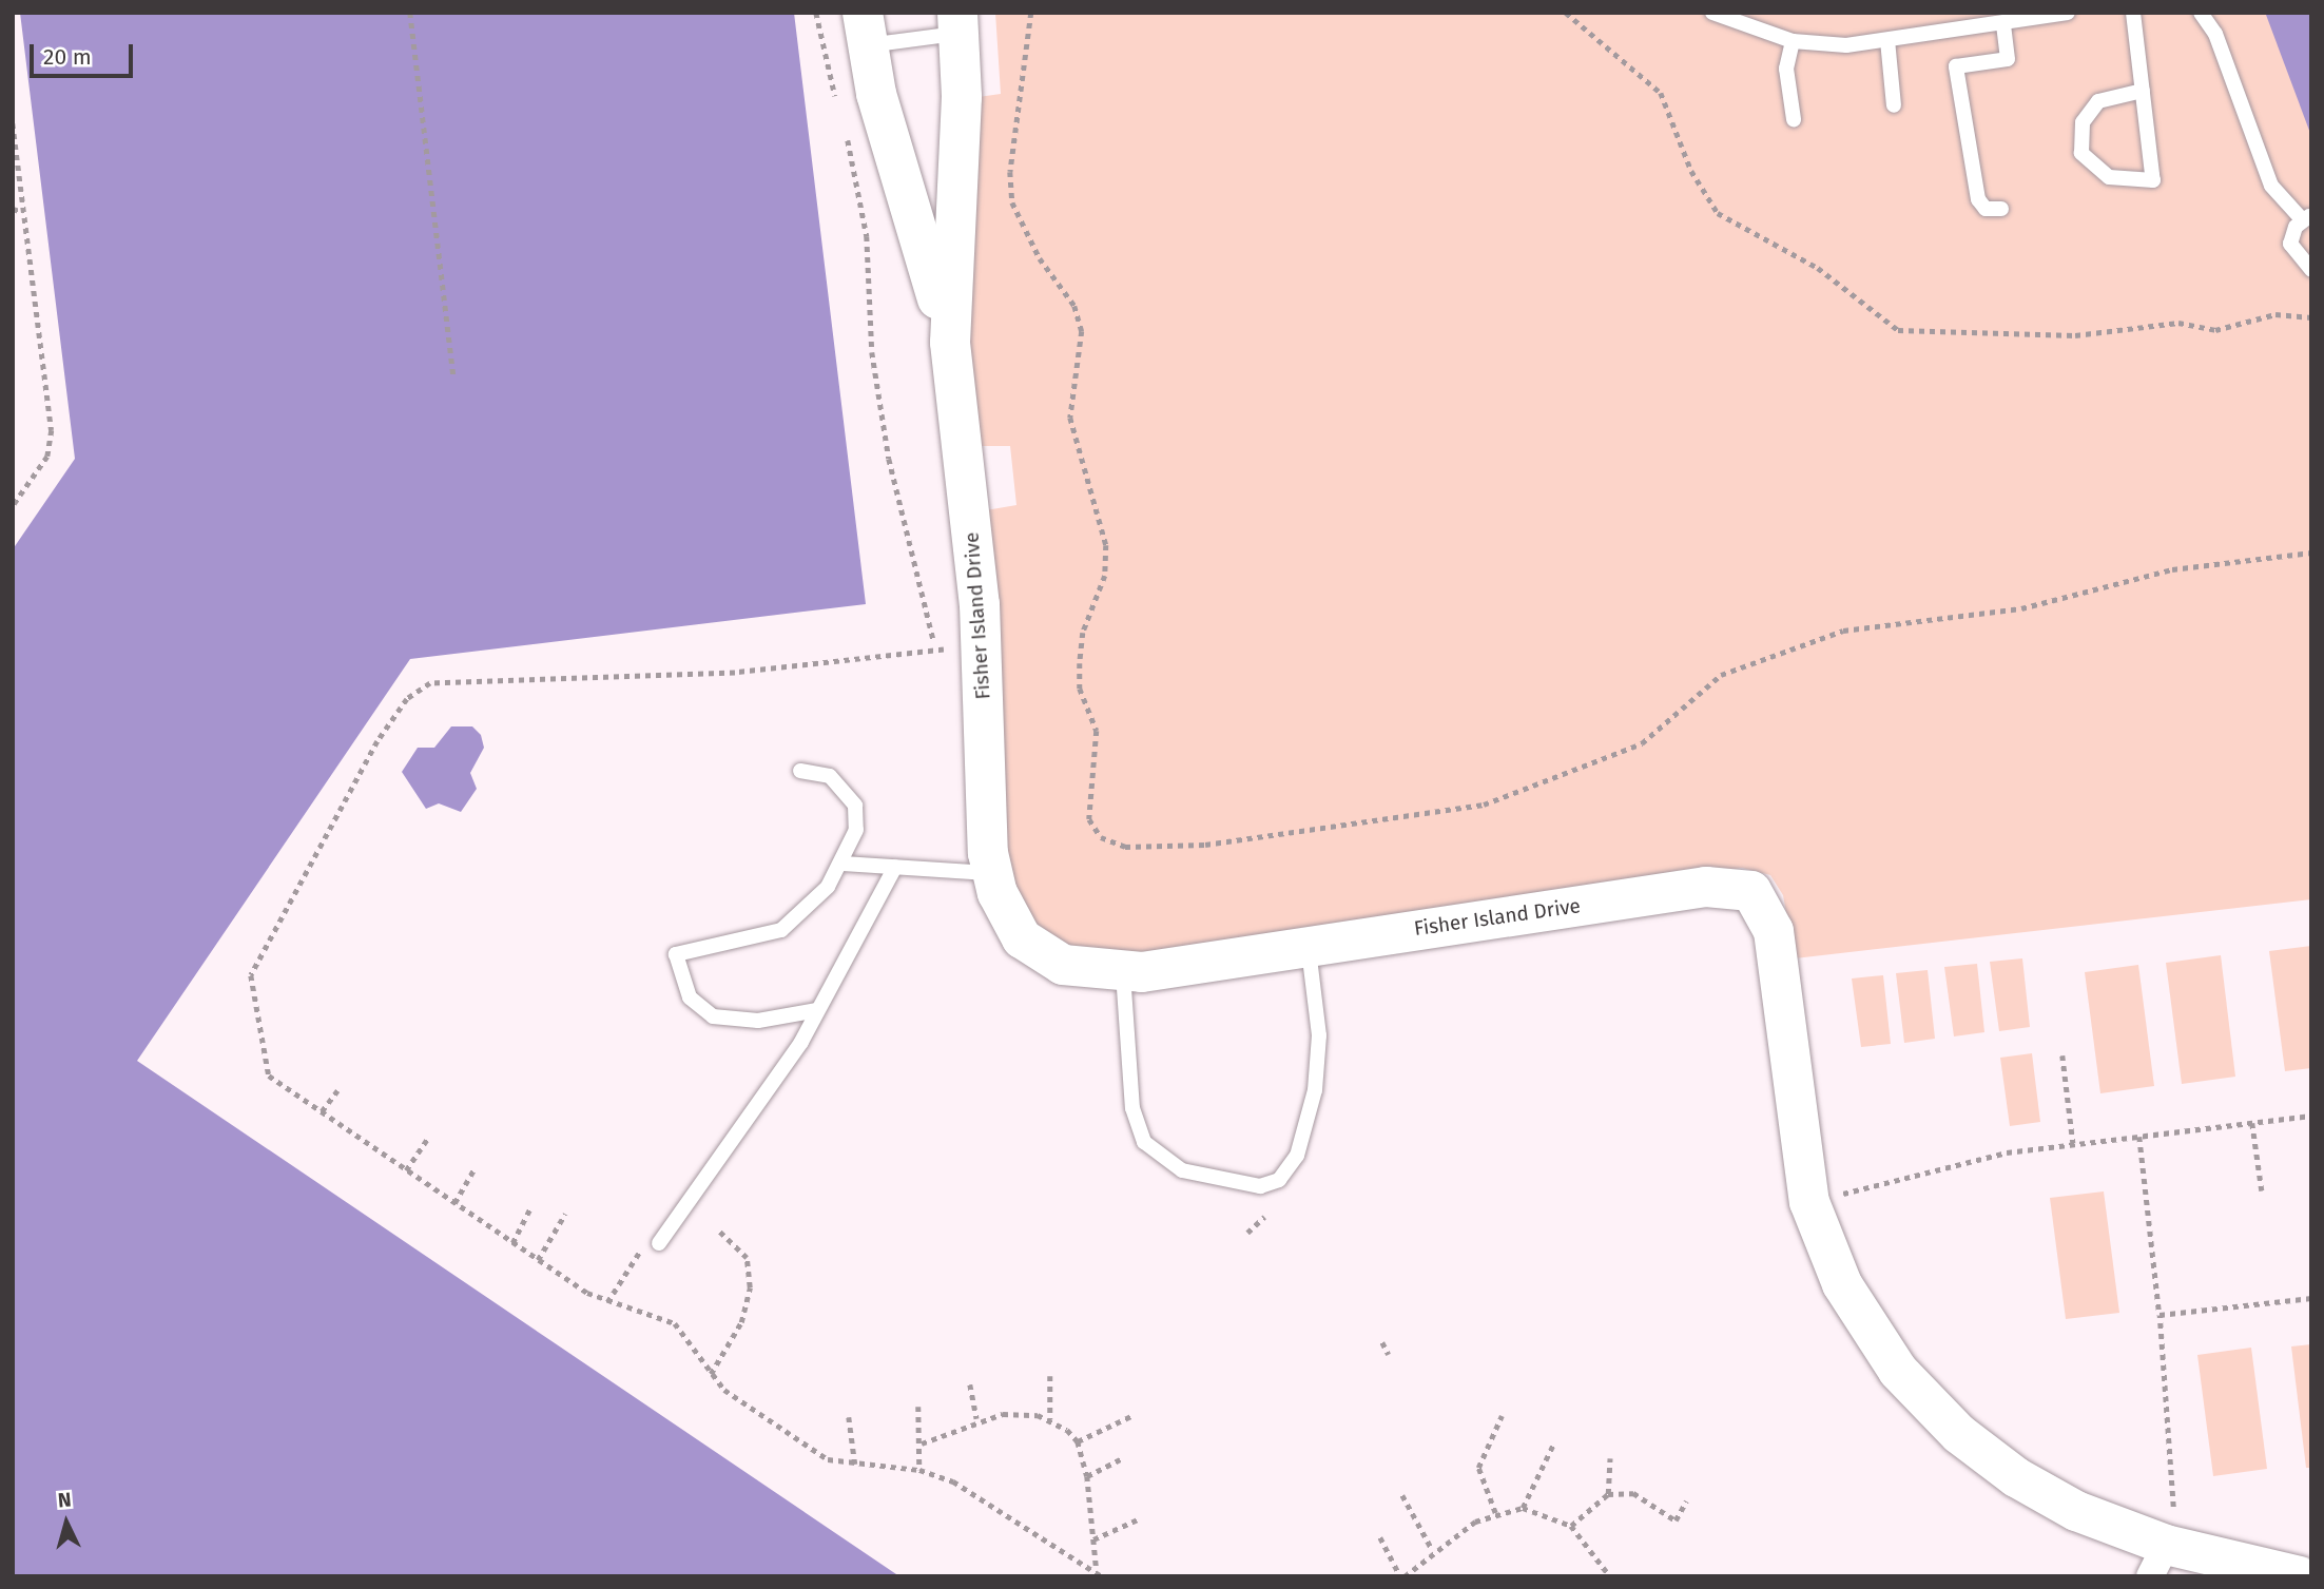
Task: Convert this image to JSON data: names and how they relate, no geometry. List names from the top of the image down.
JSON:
{
  "streets": {
    "street": ["Fisher Island Drive"]
  },
  "scale_bar": "20 m",
  "north": "top"
}
